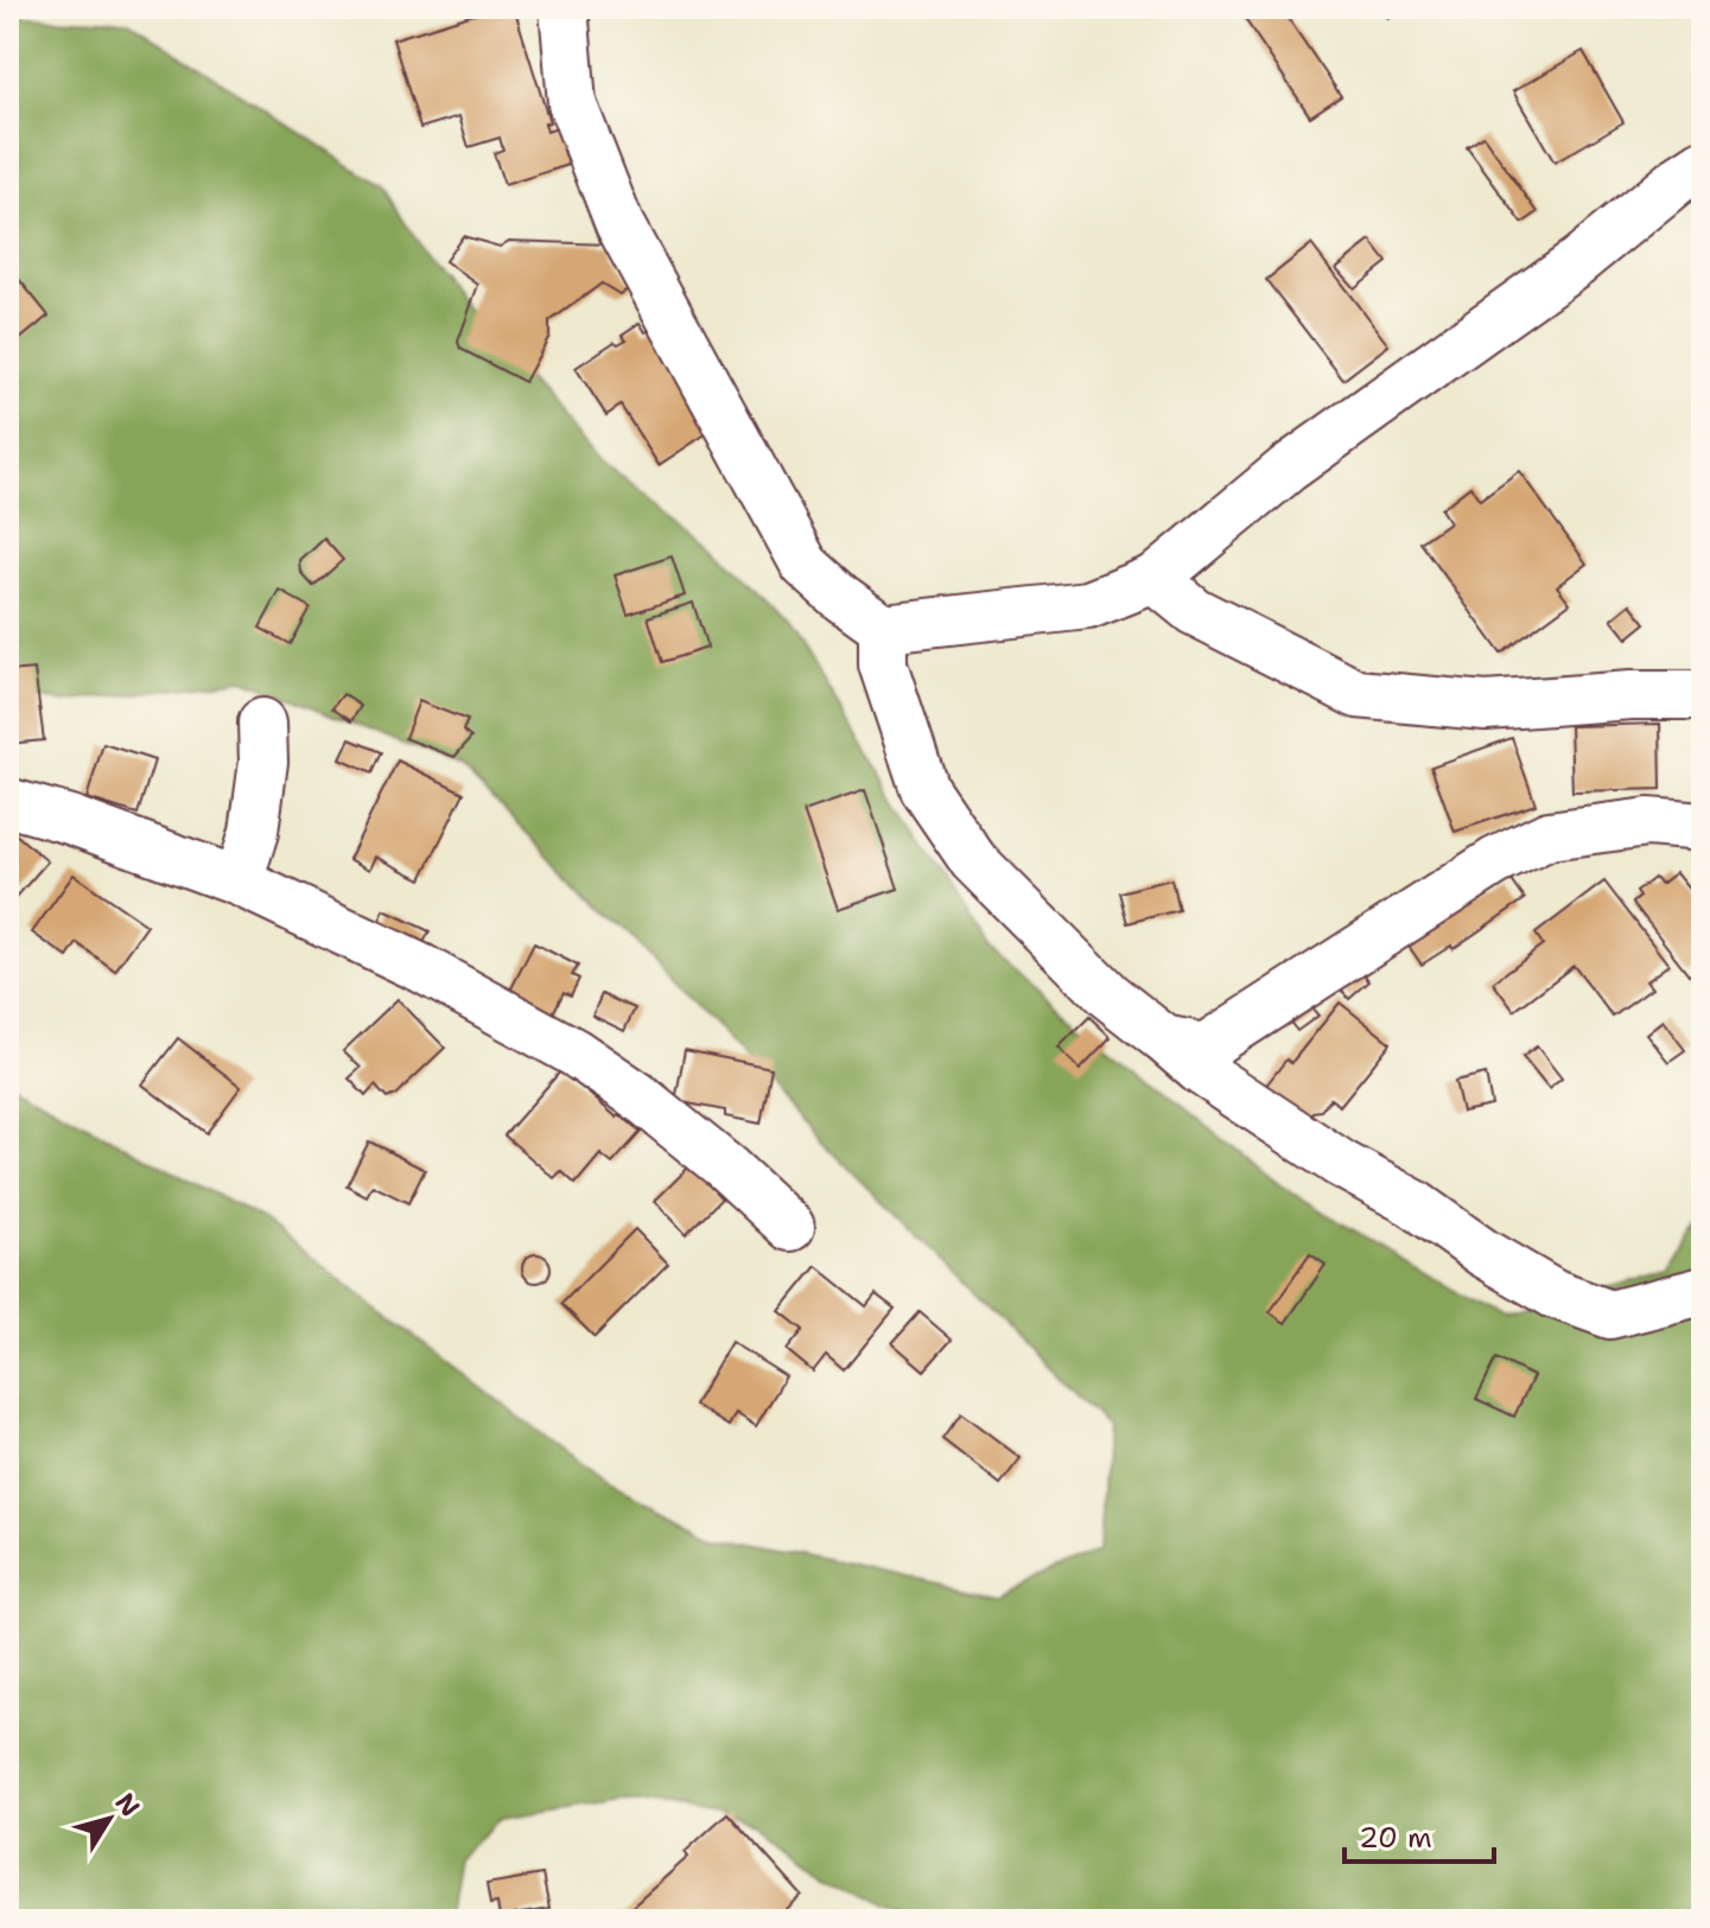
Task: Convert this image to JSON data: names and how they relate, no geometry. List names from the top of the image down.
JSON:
{
  "scale_bar": "20 m",
  "north": "top right"
}
